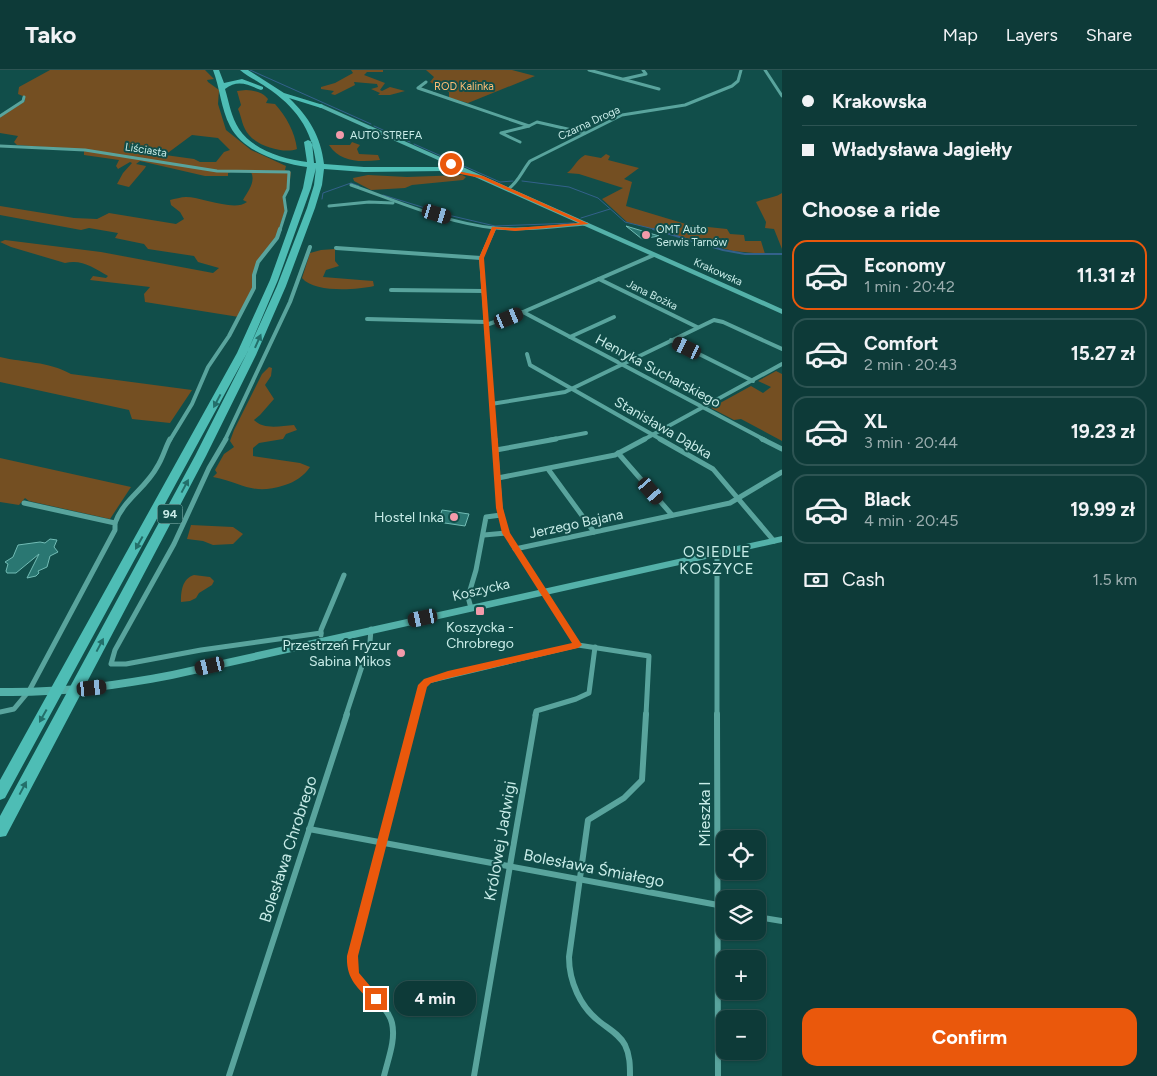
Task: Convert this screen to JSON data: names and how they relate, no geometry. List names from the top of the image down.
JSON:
{
  "streets": {
    "main road": ["Krakowska", "94", "Koszycka"],
    "street": [
      "Czarna Droga",
      "Liściasta",
      "Jana Bożka",
      "Henryka Sucharskiego",
      "Stanisława Dąbka",
      "Jerzego Bajana",
      "Mieszka I",
      "Królowej Jadwigi",
      "Bolesława Chrobrego",
      "Bolesława Śmiałego"
    ]
  },
  "crossings": [
    ["Czarna Droga", "Krakowska"],
    ["Stanisława Dąbka", "Jerzego Bajana"],
    ["Stanisława Dąbka", "Koszycka"],
    ["Koszycka", "Mieszka I"],
    ["Koszycka", "Bolesława Chrobrego"],
    ["Królowej Jadwigi", "Bolesława Śmiałego"],
    ["Bolesława Chrobrego", "Bolesława Śmiałego"]
  ],
  "districts": ["OSIEDLE KOSZYCE"],
  "parks": ["ROD Kalinka"],
  "places": {
    "other": [
      "AUTO STREFA",
      "OMT Auto Serwis Tarnów",
      "Hostel Inka",
      "Przestrzeń Fryzur Sabina Mikos"
    ],
    "transit": ["Koszycka - Chrobrego"]
  },
  "page": {
    "header": "Tako",
    "nav": ["Map", "Layers", "Share"],
    "banner": ["Krakowska", "Władysława Jagiełły"],
    "heading": "Choose a ride",
    "list": [
      {
        "name": "Economy",
        "note": "1 min · 20:42",
        "value": "11.31 zł"
      },
      {
        "name": "Comfort",
        "note": "2 min · 20:43",
        "value": "15.27 zł"
      },
      {
        "name": "XL",
        "note": "3 min · 20:44",
        "value": "19.23 zł"
      },
      {
        "name": "Black",
        "note": "4 min · 20:45",
        "value": "19.99 zł"
      }
    ],
    "pay": ["Cash", "1.5 km"],
    "map_buttons": ["+", "−"],
    "bubble": "4 min",
    "buttons": "Confirm"
  }
}
